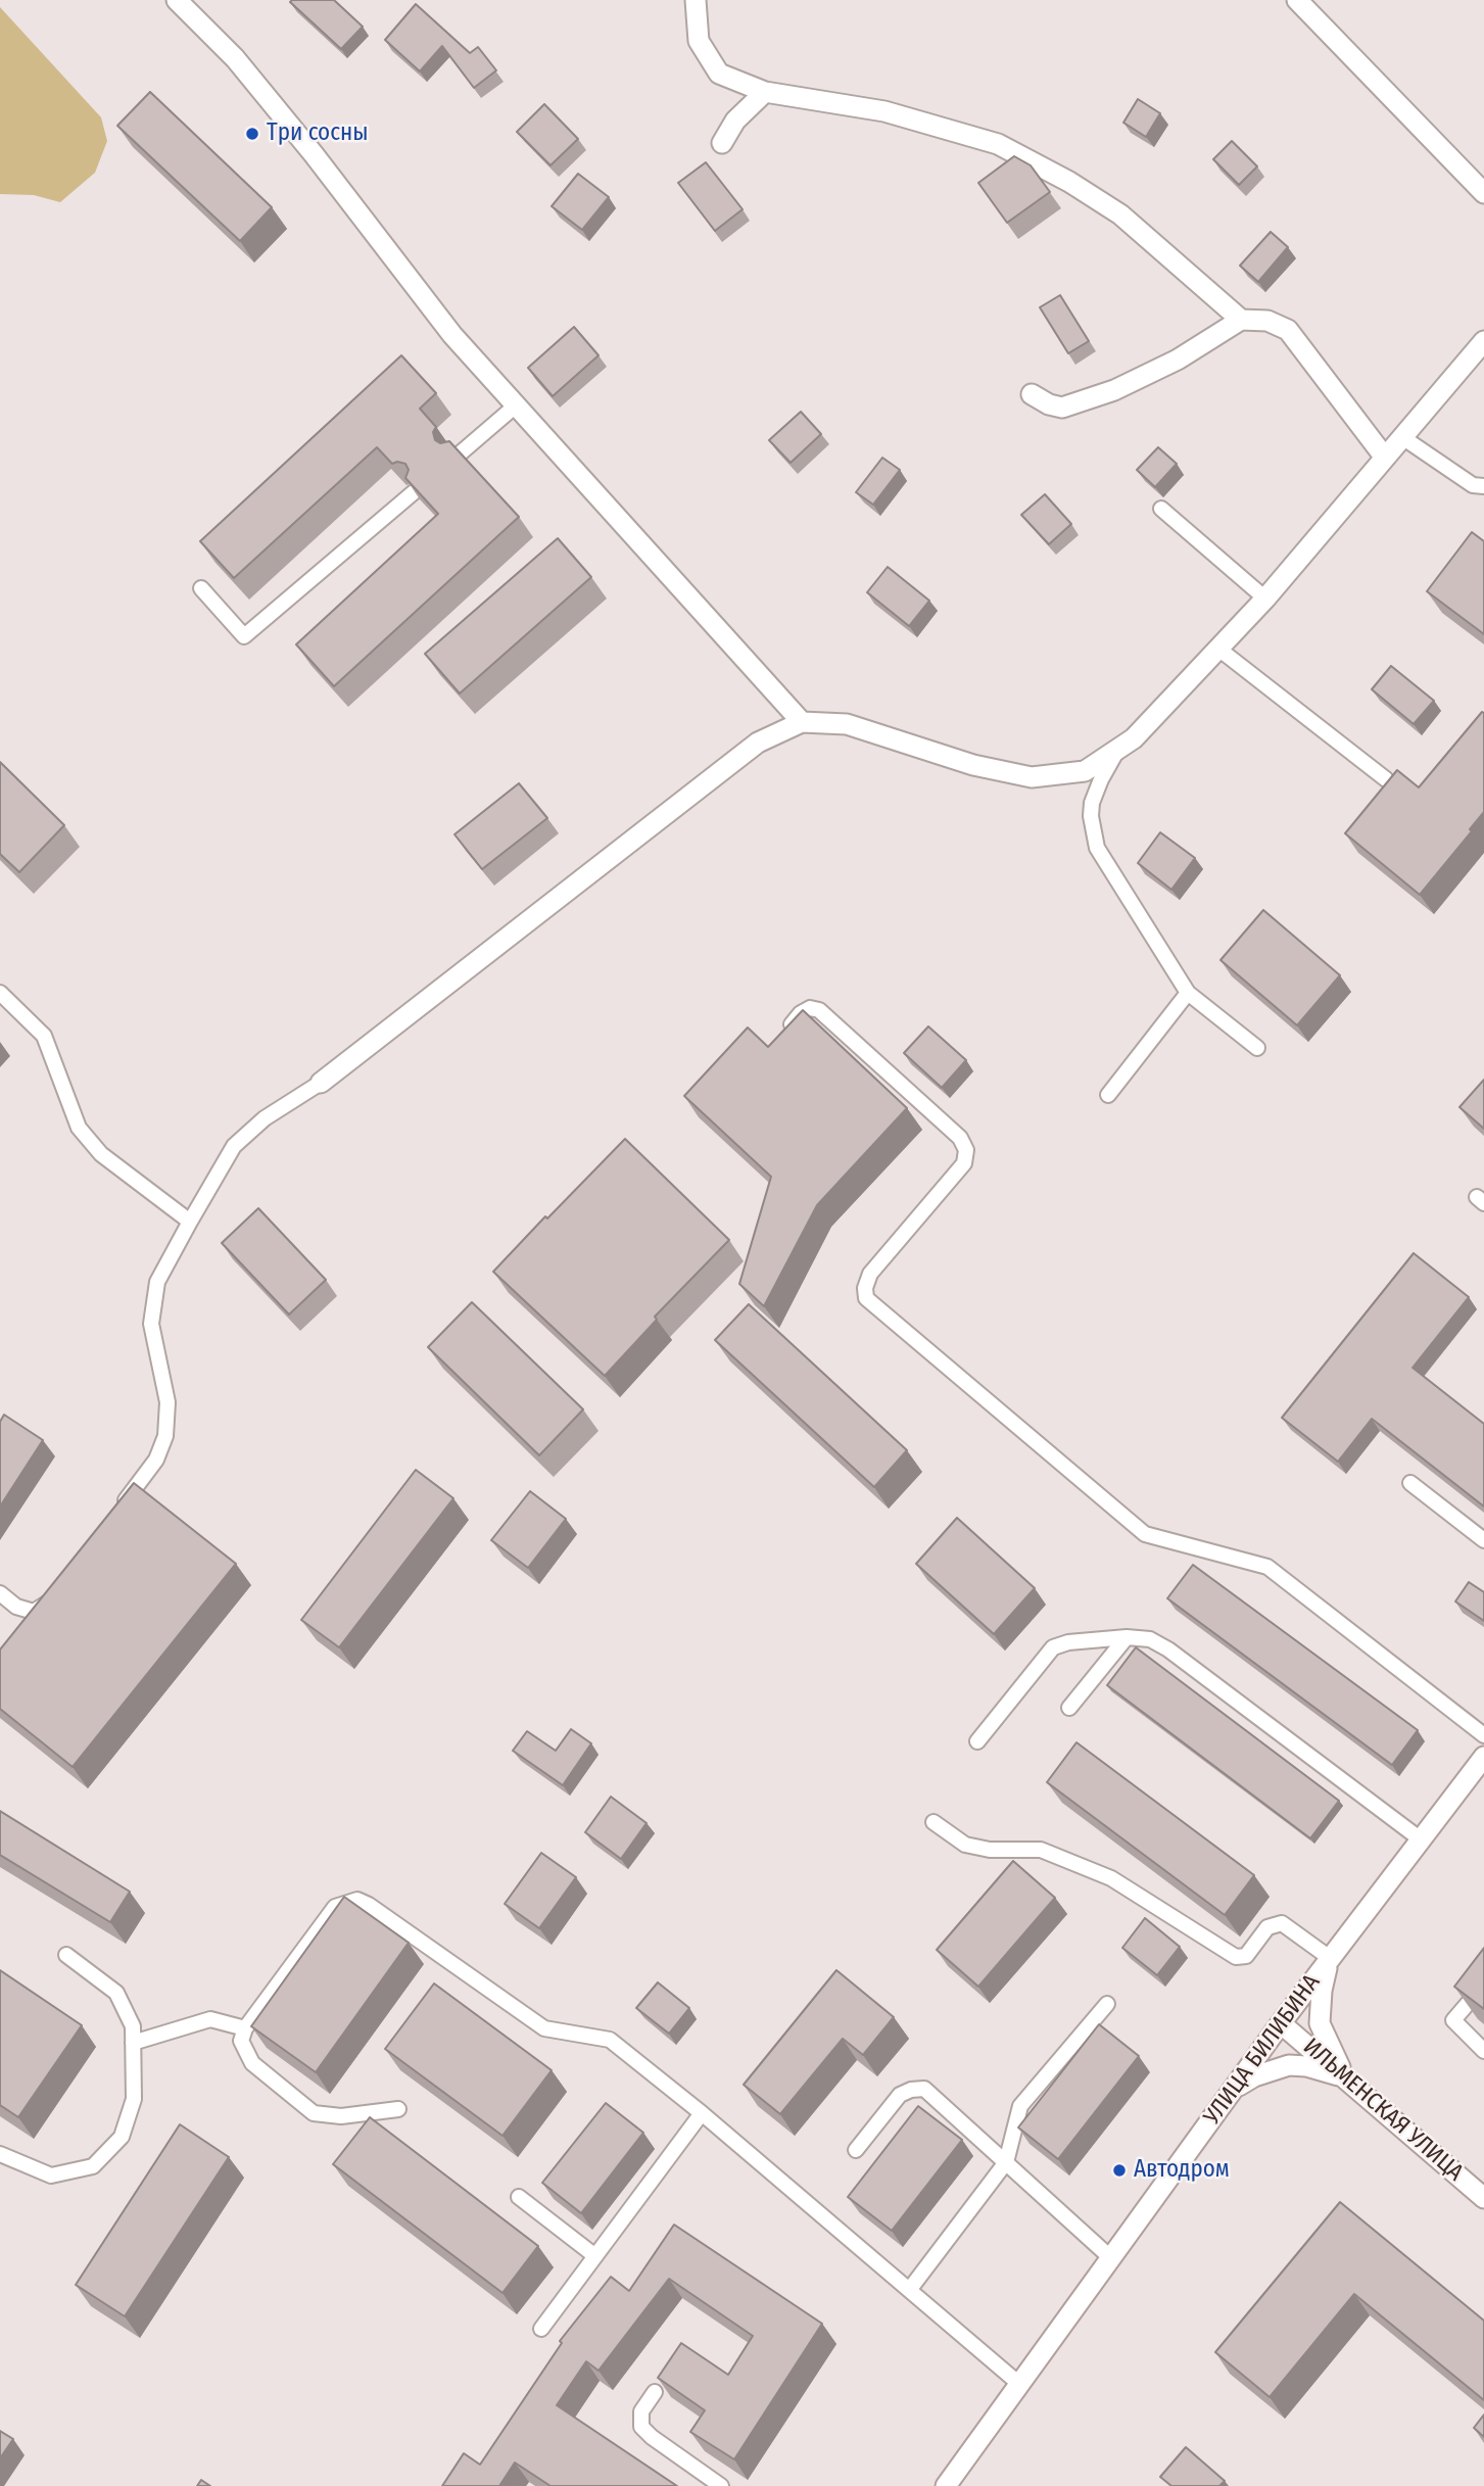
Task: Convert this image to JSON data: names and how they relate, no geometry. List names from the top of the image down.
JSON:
{
  "streets": {
    "street": ["УЛИЦА БИЛИБИНА", "ИЛЬМЕНСКАЯ УЛИЦА"]
  },
  "crossings": [
    ["УЛИЦА БИЛИБИНА", "ИЛЬМЕНСКАЯ УЛИЦА"]
  ],
  "places": ["Три сосны", "Автодром"]
}
